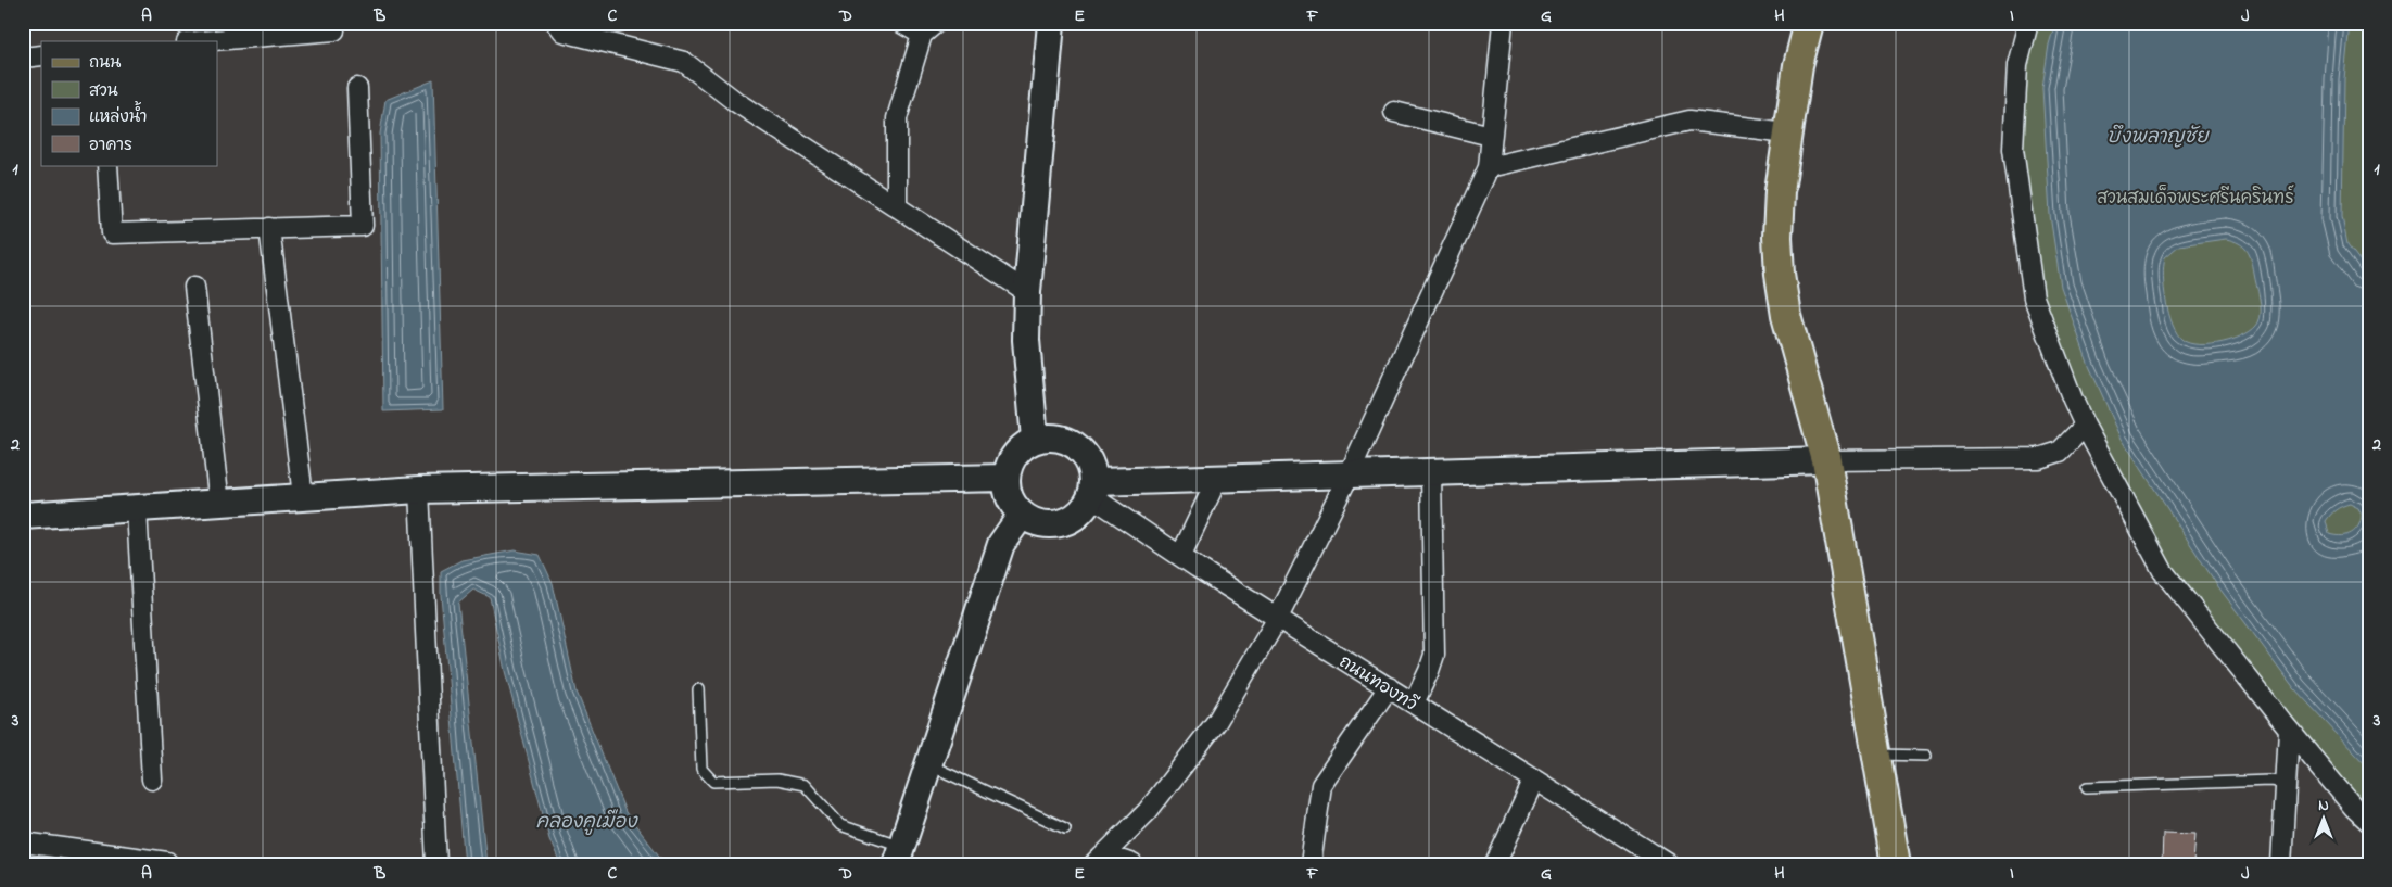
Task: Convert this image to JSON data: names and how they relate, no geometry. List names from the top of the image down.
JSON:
{
  "streets": {
    "street": ["ถนนทองทวี"]
  },
  "water": ["บึงพลาญชัย", "คลองคูเมือง"],
  "parks": ["สวนสมเด็จพระศรีนครินทร์"],
  "legend": [
    "ถนน",
    "สวน",
    "แหล่งน้ำ",
    "อาคาร"
  ],
  "north": "top",
  "grid": {
    "columns": [
      "A",
      "B",
      "C",
      "D",
      "E",
      "F",
      "G",
      "H",
      "I",
      "J"
    ],
    "rows": ["1", "2", "3"]
  }
}
